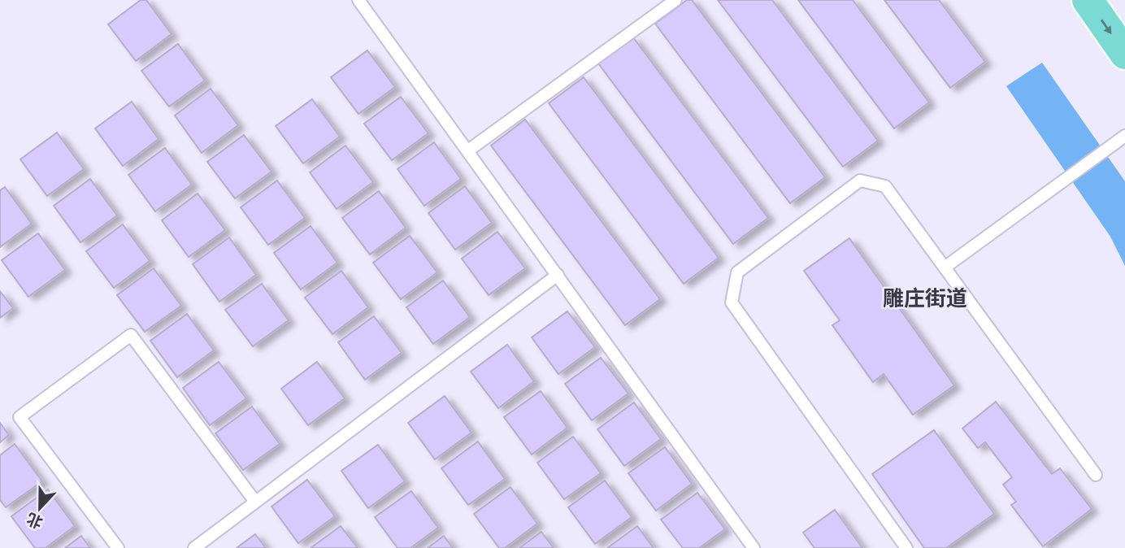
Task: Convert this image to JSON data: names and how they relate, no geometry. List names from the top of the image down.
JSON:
{
  "districts": ["雕庄街道"],
  "north": "bottom"
}
